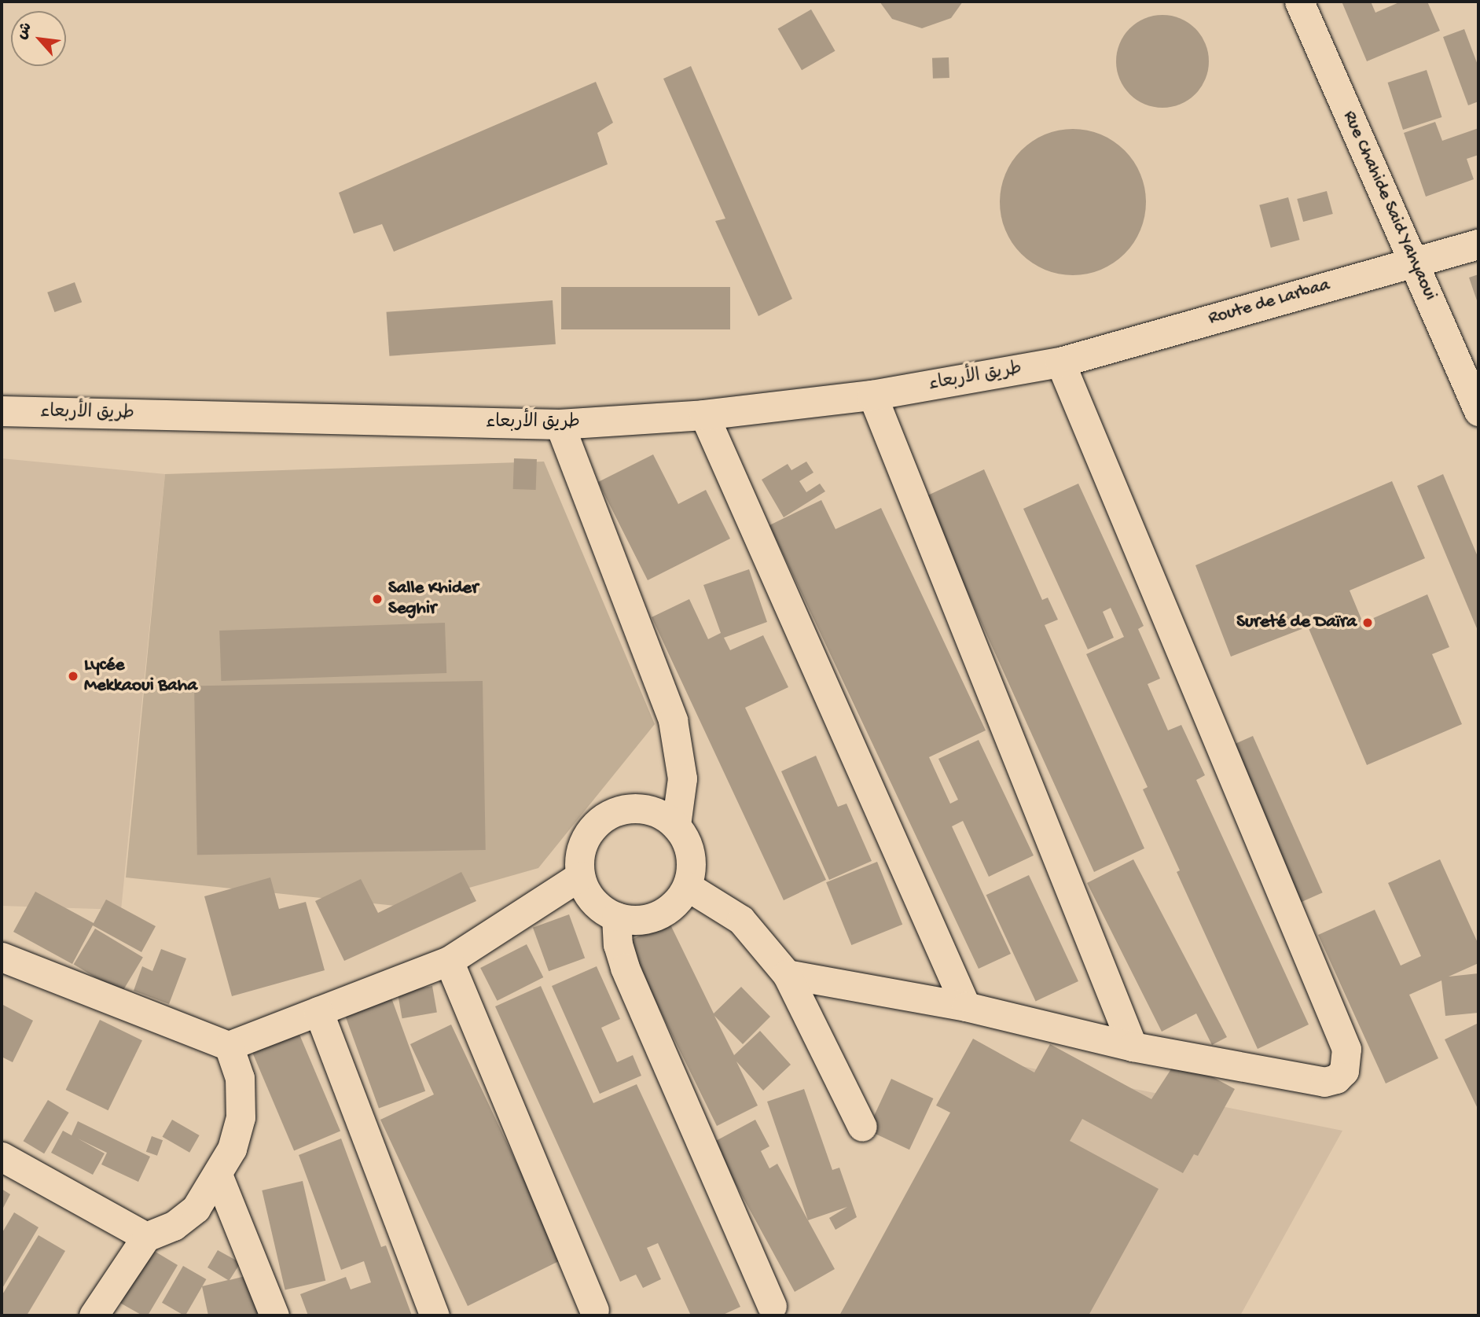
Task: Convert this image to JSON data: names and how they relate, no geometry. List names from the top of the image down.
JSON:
{
  "streets": {
    "main road": ["Route de Larbaa", "طريق الأربعاء"],
    "street": ["Rue Chahide Said Yahyaoui"]
  },
  "crossings": [
    ["Rue Chahide Said Yahyaoui", "Route de Larbaa"],
    ["Route de Larbaa", "طريق الأربعاء"]
  ],
  "places": ["Salle Khider Seghir", "Sureté de Daïra", "Lycée Mekkaoui Baha"],
  "north": "top left"
}
